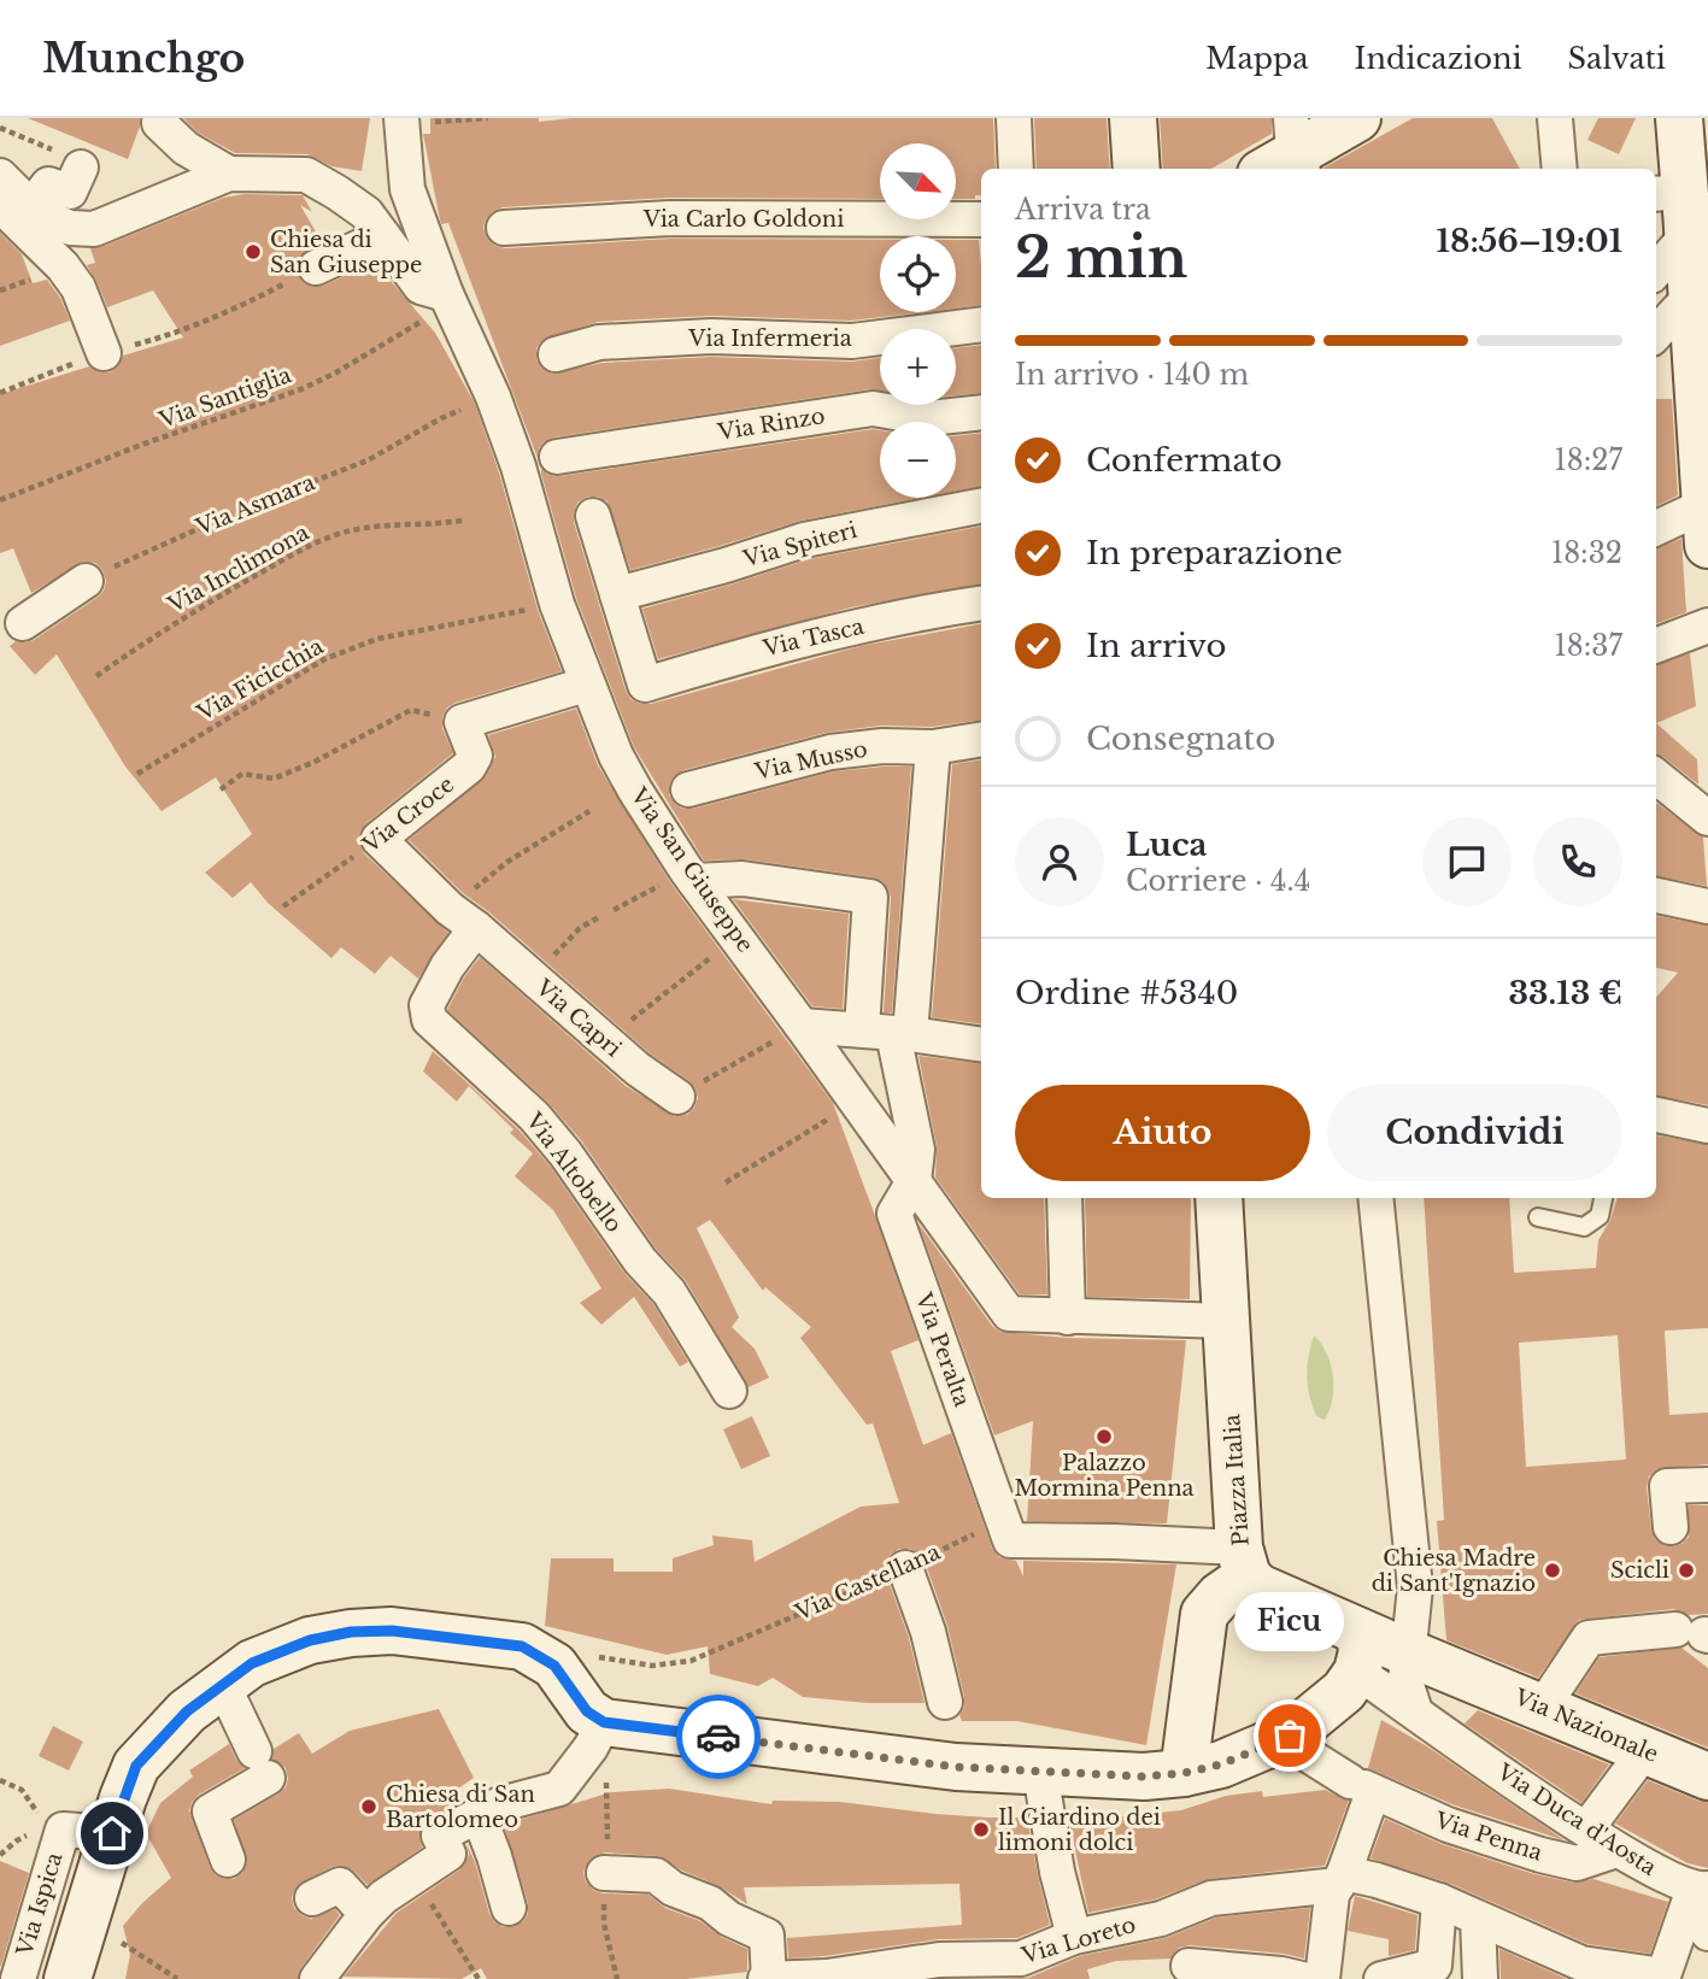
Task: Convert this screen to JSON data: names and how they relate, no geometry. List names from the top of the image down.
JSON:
{
  "streets": {
    "street": [
      "Via Carlo Goldoni",
      "Via Infermeria",
      "Via Rinzo",
      "Via Spiteri",
      "Via Tasca",
      "Via Musso",
      "Via Croce",
      "Via San Giuseppe",
      "Via Capri",
      "Via Altobello",
      "Via Peralta",
      "Piazza Italia",
      "Via Nazionale",
      "Via Duca d'Aosta",
      "Via Penna",
      "Via Ispica",
      "Via Loreto"
    ],
    "path": [
      "Via Santiglia",
      "Via Asmara",
      "Via Inclimona",
      "Via Ficicchia",
      "Via Castellana"
    ]
  },
  "crossings": [
    ["Via Santiglia", "Via San Giuseppe"],
    ["Via Asmara", "Via San Giuseppe"],
    ["Via Spiteri", "Via Tasca"],
    ["Via Ficicchia", "Via San Giuseppe"],
    ["Via Croce", "Via San Giuseppe"],
    ["Via Croce", "Via Capri"],
    ["Via San Giuseppe", "Via Peralta"],
    ["Via San Giuseppe", "Piazza Italia"],
    ["Via Capri", "Via Altobello"],
    ["Via Peralta", "Via Castellana"],
    ["Piazza Italia", "Via Nazionale"],
    ["Piazza Italia", "Via Duca d'Aosta"],
    ["Via Duca d'Aosta", "Via Penna"]
  ],
  "places": [
    "Chiesa di San Giuseppe",
    "Palazzo Mormina Penna",
    "Chiesa Madre di Sant'Ignazio",
    "Scicli",
    "Ficu",
    "Chiesa di San Bartolomeo",
    "Il Giardino dei limoni dolci"
  ],
  "north": "bottom right",
  "page": {
    "header": "Munchgo",
    "nav": ["Mappa", "Indicazioni", "Salvati"],
    "map_buttons": ["+", "−"],
    "heading": ["2 min", "Arriva tra", "18:56–19:01"],
    "panel": [
      "Luca",
      "Corriere · 4.4",
      "Ordine #5340",
      "33.13 €"
    ],
    "bar": "In arrivo · 140 m",
    "list": [
      ["Confermato", "18:27"],
      ["In preparazione", "18:32"],
      ["In arrivo", "18:37"],
      "Consegnato"
    ],
    "buttons": ["Aiuto", "Condividi"],
    "bubble": "Ficu"
  }
}
